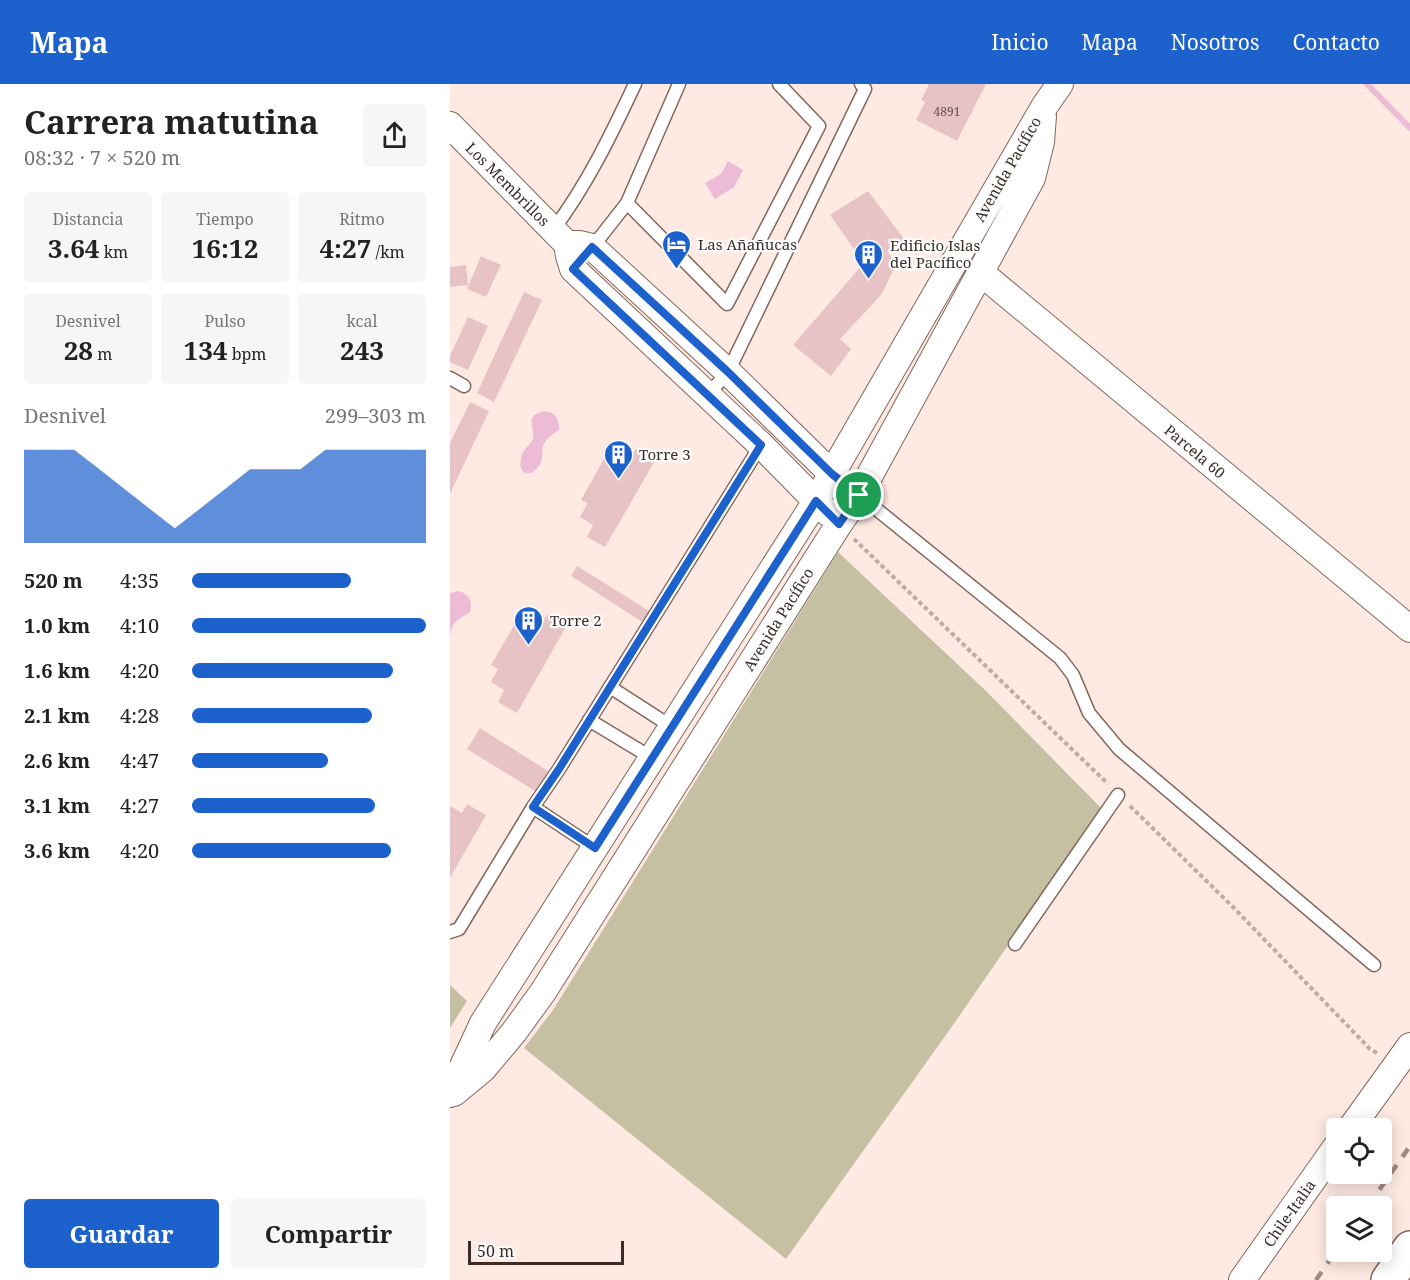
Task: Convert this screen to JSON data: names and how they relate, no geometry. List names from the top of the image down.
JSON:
{
  "streets": {
    "street": [
      "Avenida Pacífico",
      "Los Membrillos",
      "Parcela 60",
      "Chile-Italia"
    ]
  },
  "crossings": [
    ["Avenida Pacífico", "Los Membrillos"],
    ["Avenida Pacífico", "Parcela 60"]
  ],
  "places": {
    "hotel": ["Las Añañucas"],
    "building": ["Edificio Islas del Pacífico", "Torre 3", "Torre 2"]
  },
  "house_numbers": ["4891"],
  "scale_bar": "50 m",
  "page": {
    "header": "Mapa",
    "nav": [
      "Inicio",
      "Mapa",
      "Nosotros",
      "Contacto"
    ],
    "heading": ["Carrera matutina", "08:32 · 7 × 520 m"],
    "stats": [
      ["Distancia", "3.64 km"],
      ["Tiempo", "16:12"],
      ["Ritmo", "4:27 /km"],
      ["Desnivel", "28 m"],
      ["Pulso", "134 bpm"],
      ["kcal", "243"]
    ],
    "chart": ["Desnivel", "299–303 m"],
    "list": [
      {
        "name": "520 m",
        "note": "4:35"
      },
      {
        "name": "1.0 km",
        "note": "4:10"
      },
      {
        "name": "1.6 km",
        "note": "4:20"
      },
      {
        "name": "2.1 km",
        "note": "4:28"
      },
      {
        "name": "2.6 km",
        "note": "4:47"
      },
      {
        "name": "3.1 km",
        "note": "4:27"
      },
      {
        "name": "3.6 km",
        "note": "4:20"
      }
    ],
    "buttons": ["Guardar", "Compartir"],
    "scale": "50 m"
  }
}
